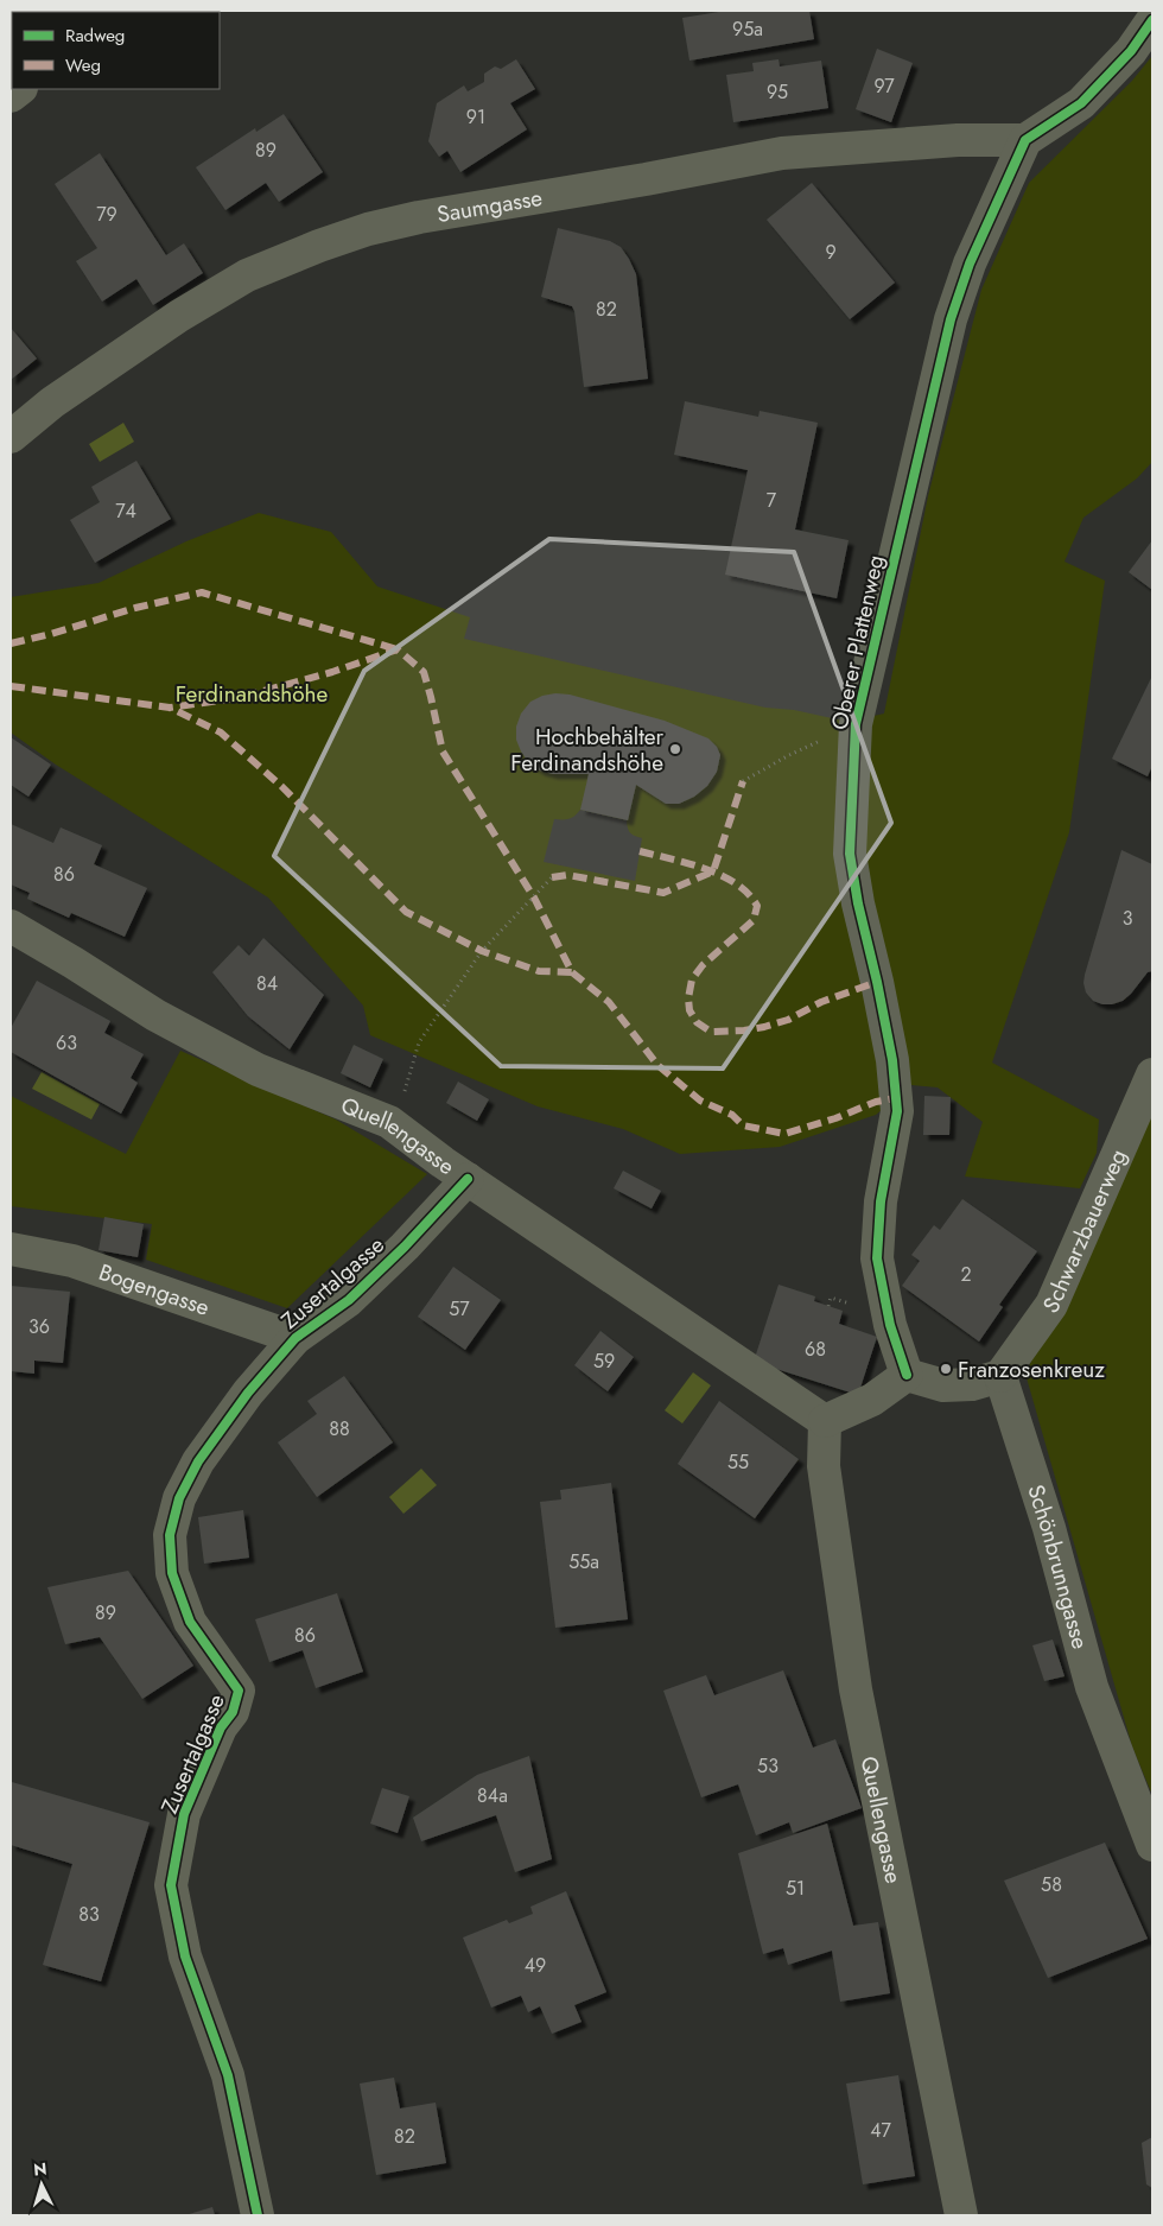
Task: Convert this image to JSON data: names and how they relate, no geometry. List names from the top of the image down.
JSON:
{
  "streets": {
    "street": [
      "Saumgasse",
      "Oberer Plattenweg",
      "Quellengasse",
      "Schwarzbauerweg",
      "Zusertalgasse",
      "Bogengasse",
      "Schönbrunngasse"
    ]
  },
  "crossings": [
    ["Saumgasse", "Oberer Plattenweg"],
    ["Quellengasse", "Zusertalgasse"],
    ["Schwarzbauerweg", "Schönbrunngasse"],
    ["Zusertalgasse", "Bogengasse"]
  ],
  "parks": ["Ferdinandshöhe"],
  "places": ["Hochbehälter Ferdinandshöhe", "Franzosenkreuz"],
  "house_numbers": [
    "95a",
    "97",
    "95",
    "91",
    "89",
    "79",
    "9",
    "82",
    "7",
    "74",
    "86",
    "3",
    "84",
    "63",
    "2",
    "57",
    "36",
    "68",
    "59",
    "88",
    "55",
    "55a",
    "89",
    "86",
    "53",
    "84a",
    "58",
    "51",
    "83",
    "49",
    "47",
    "82"
  ],
  "legend": ["Radweg", "Weg"],
  "north": "top"
}
